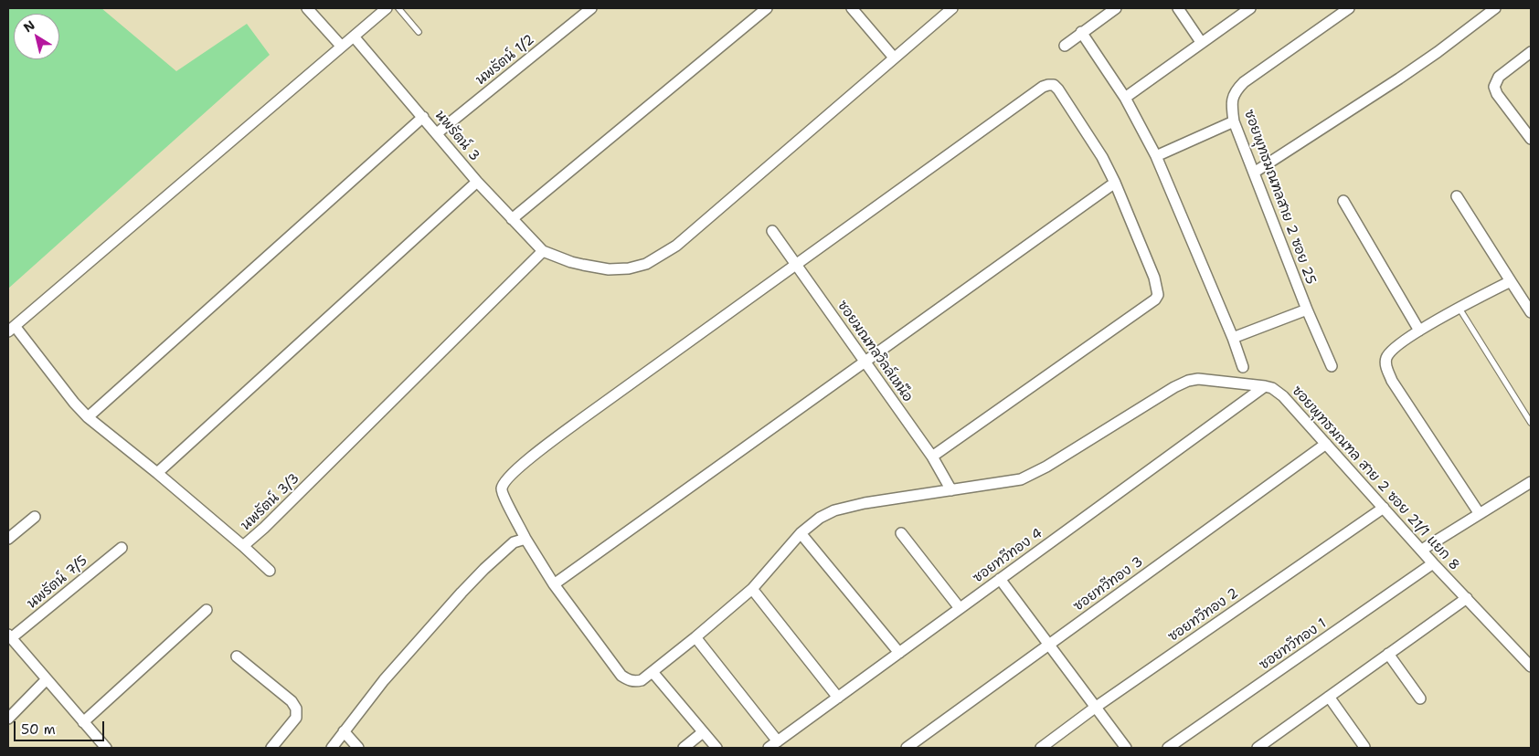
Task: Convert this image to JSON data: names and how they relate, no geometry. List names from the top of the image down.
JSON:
{
  "streets": {
    "street": [
      "นพรัตน์ 1/2",
      "นพรัตน์ 3",
      "ซอยพุทธมณฑลสาย 2 ซอย 25",
      "ซอยมณฑลวิลล์เหนือ",
      "ซอยพุทธมณฑล สาย 2 ซอย 21/1 แยก 8",
      "นพรัตน์ 3/3",
      "ซอยทวีทอง 4",
      "นพรัตน์ 7/5",
      "ซอยทวีทอง 3",
      "ซอยทวีทอง 2",
      "ซอยทวีทอง 1"
    ]
  },
  "crossings": [
    ["นพรัตน์ 1/2", "นพรัตน์ 3"],
    ["นพรัตน์ 3", "นพรัตน์ 3/3"],
    ["ซอยมณฑลวิลล์เหนือ", "ซอยพุทธมณฑล สาย 2 ซอย 21/1 แยก 8"],
    ["ซอยพุทธมณฑล สาย 2 ซอย 21/1 แยก 8", "ซอยทวีทอง 4"],
    ["ซอยพุทธมณฑล สาย 2 ซอย 21/1 แยก 8", "ซอยทวีทอง 3"],
    ["ซอยพุทธมณฑล สาย 2 ซอย 21/1 แยก 8", "ซอยทวีทอง 2"],
    ["ซอยพุทธมณฑล สาย 2 ซอย 21/1 แยก 8", "ซอยทวีทอง 1"]
  ],
  "scale_bar": "50 m",
  "north": "top left"
}
